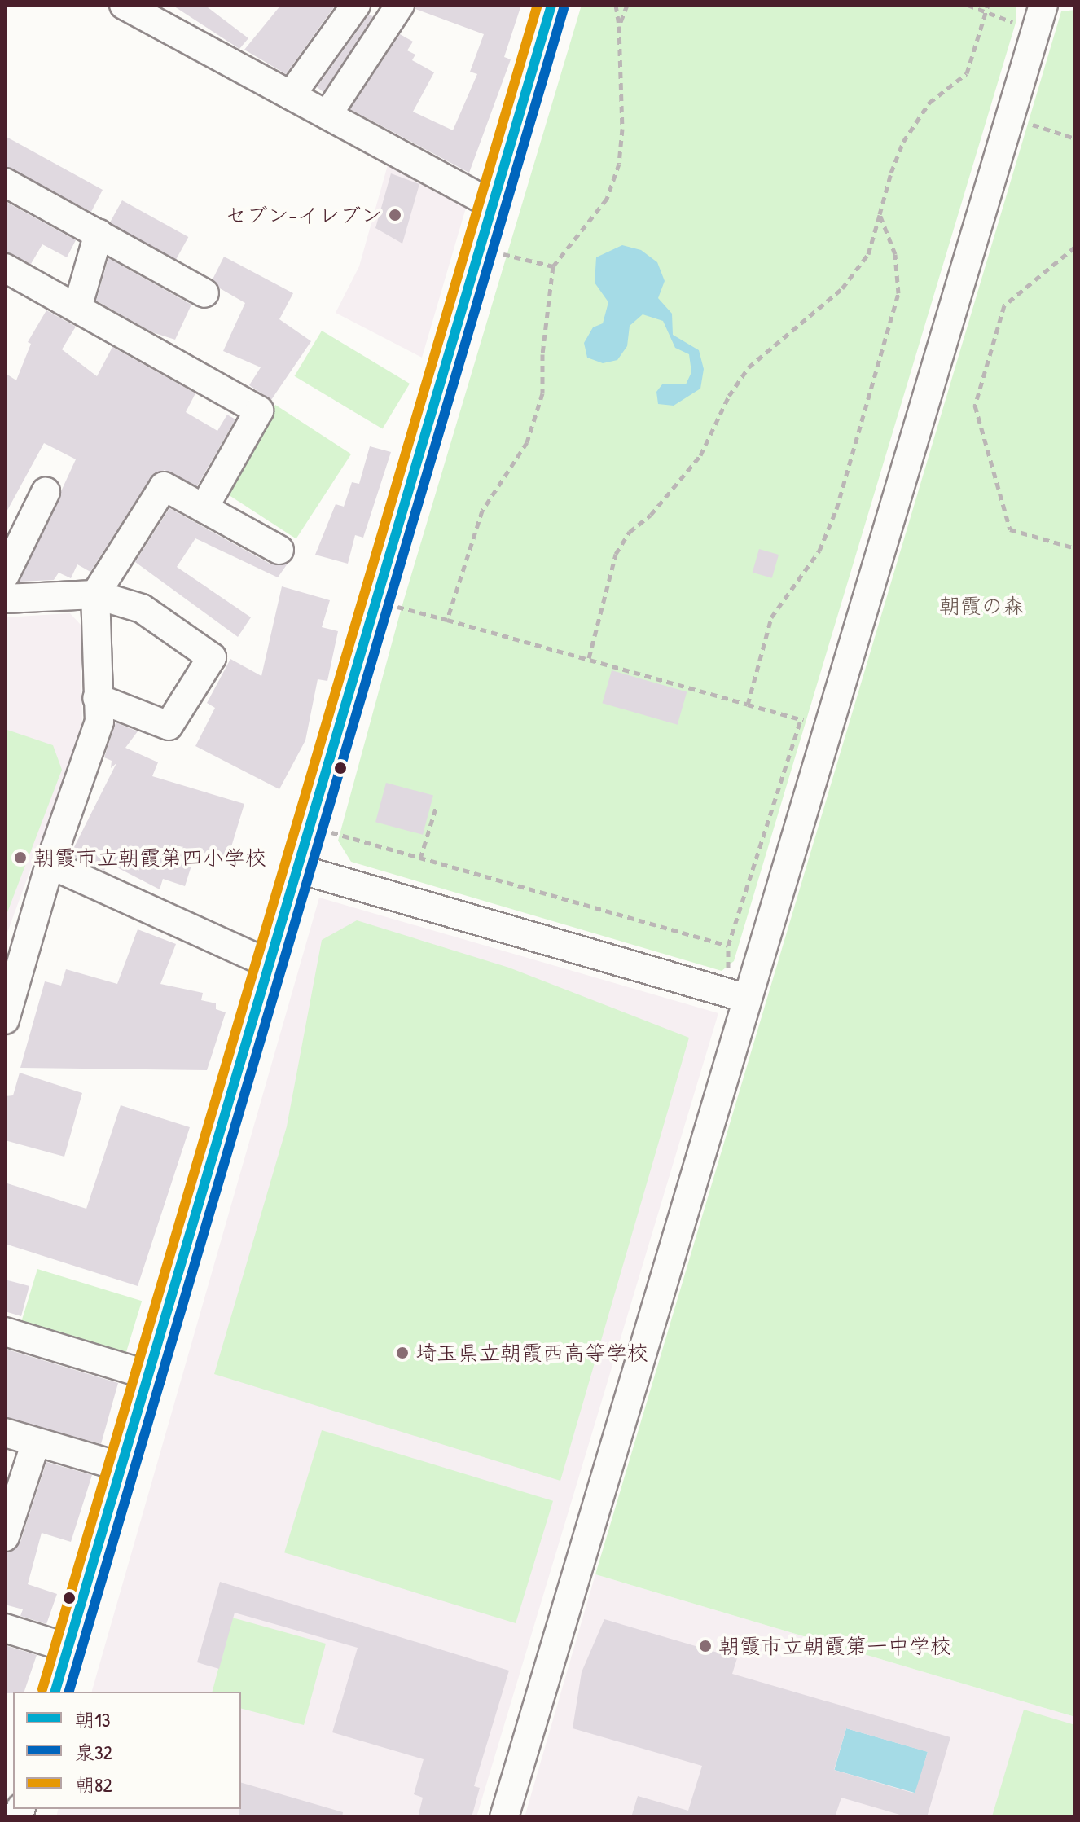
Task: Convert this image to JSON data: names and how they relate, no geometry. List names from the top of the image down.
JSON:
{
  "parks": ["朝霞の森"],
  "places": [
    "セブン-イレブン",
    "朝霞市立朝霞第四小学校",
    "埼玉県立朝霞西高等学校",
    "朝霞市立朝霞第一中学校"
  ],
  "lines": ["transit line 朝13", "transit line 朝82", "transit line 泉32"],
  "legend": ["朝13", "泉32", "朝82"]
}
